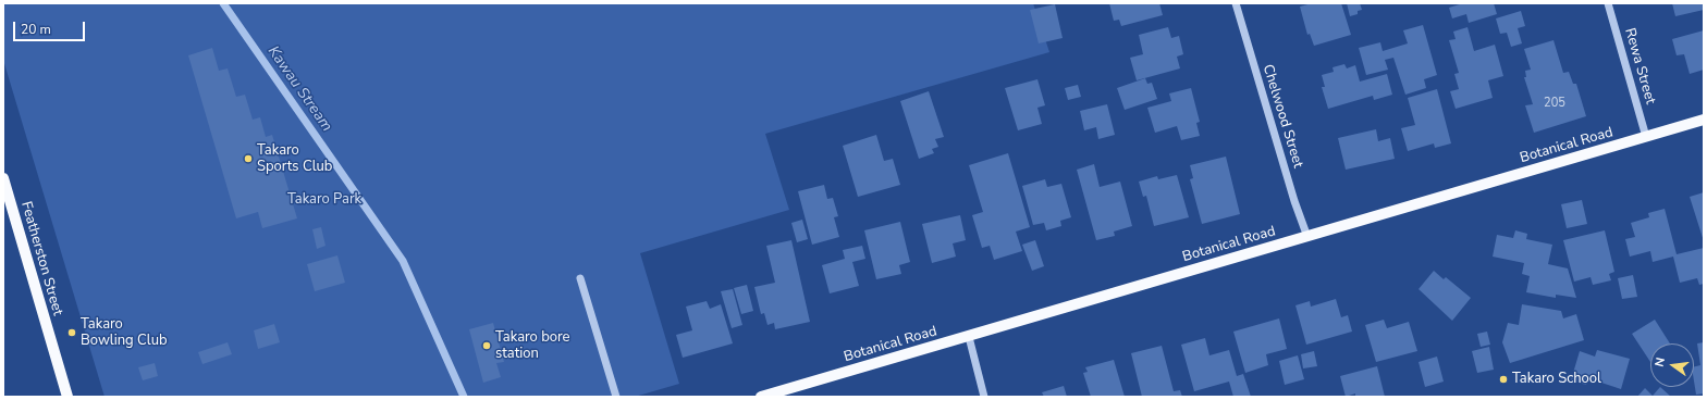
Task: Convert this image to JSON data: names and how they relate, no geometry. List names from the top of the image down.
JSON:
{
  "streets": {
    "main road": ["Botanical Road", "Featherston Street"],
    "street": ["Rewa Street", "Chelwood Street"]
  },
  "crossings": [
    ["Rewa Street", "Botanical Road"],
    ["Chelwood Street", "Botanical Road"]
  ],
  "water": ["Kawau Stream"],
  "parks": ["Takaro Park"],
  "places": [
    "Takaro Sports Club",
    "Takaro Bowling Club",
    "Takaro bore station",
    "Takaro School"
  ],
  "house_numbers": ["205"],
  "scale_bar": "20 m",
  "north": "left"
}
